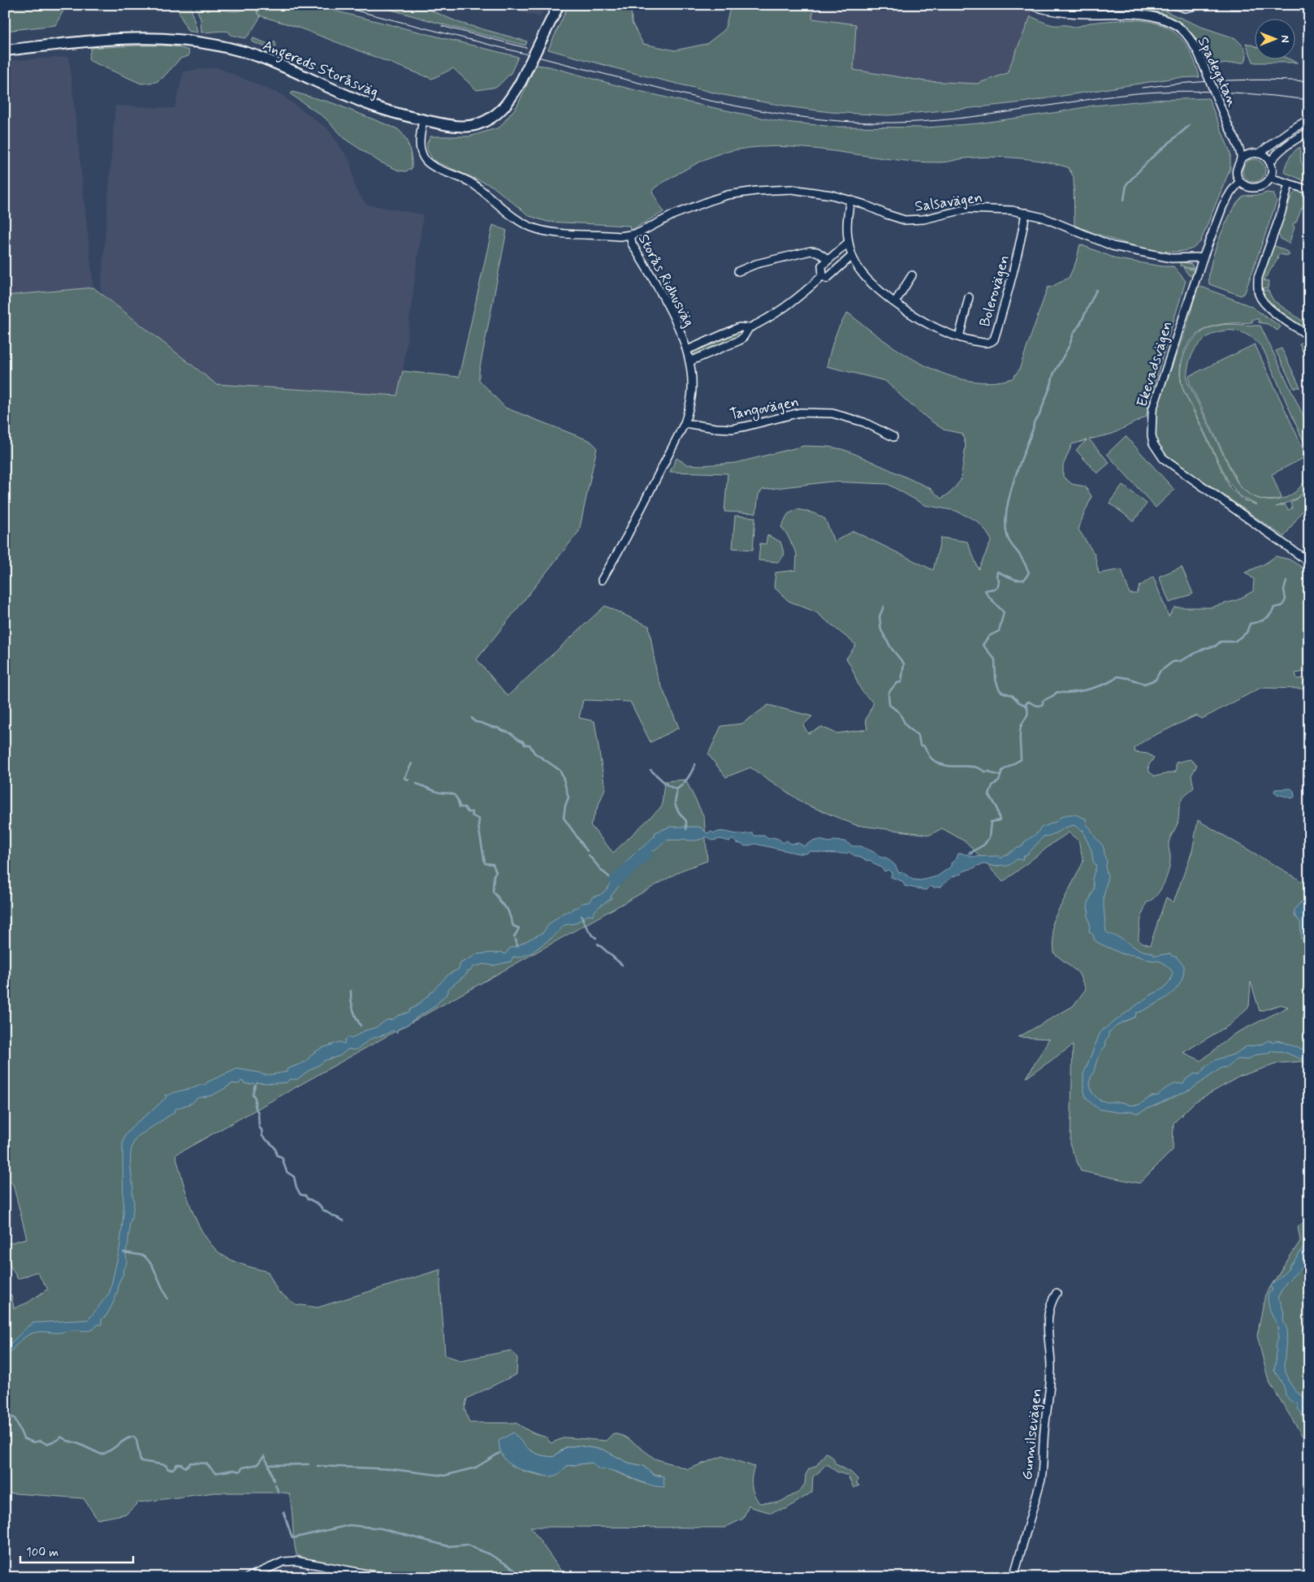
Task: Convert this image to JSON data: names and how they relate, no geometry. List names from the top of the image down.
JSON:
{
  "streets": {
    "street": [
      "Angereds Storåsväg",
      "Spadegatan",
      "Salsavägen",
      "Storås Ridhusväg",
      "Bolerovägen",
      "Ekevadsvägen",
      "Tangovägen",
      "Gunnilsevägen"
    ]
  },
  "crossings": [
    ["Angereds Storåsväg", "Storås Ridhusväg"],
    ["Spadegatan", "Ekevadsvägen"],
    ["Salsavägen", "Storås Ridhusväg"],
    ["Salsavägen", "Bolerovägen"],
    ["Salsavägen", "Ekevadsvägen"],
    ["Storås Ridhusväg", "Tangovägen"]
  ],
  "scale_bar": "100 m",
  "north": "right"
}
